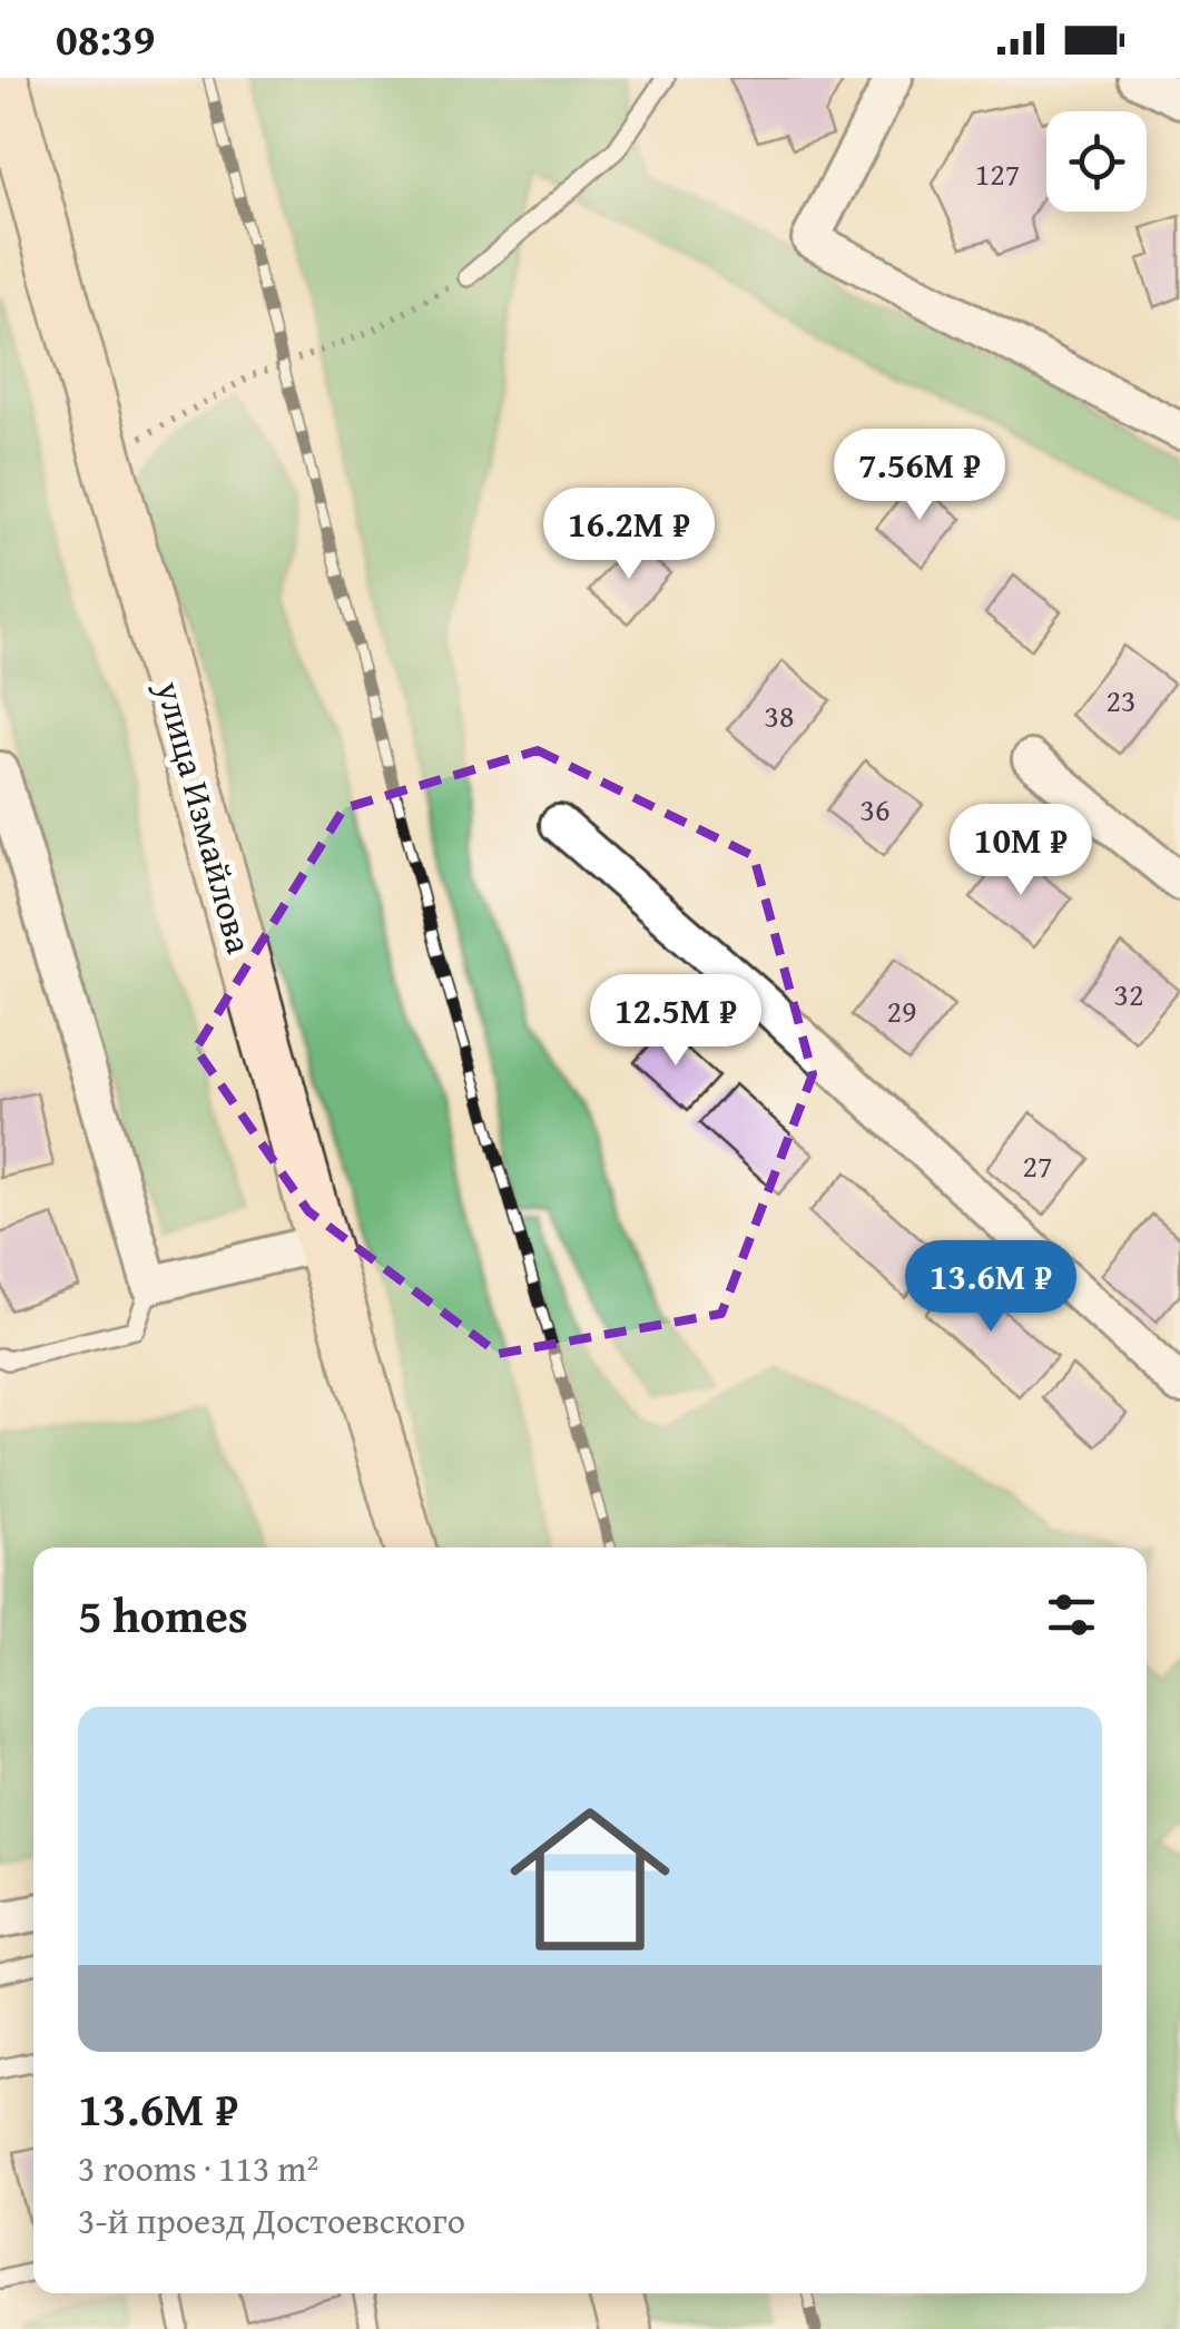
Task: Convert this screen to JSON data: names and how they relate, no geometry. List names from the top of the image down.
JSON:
{
  "streets": {
    "main road": ["улица Измайлова"]
  },
  "house_numbers": [
    "127",
    "23",
    "38",
    "36",
    "32",
    "29",
    "27"
  ],
  "page": {
    "status": "08:39",
    "price": [
      "7.56M ₽",
      "16.2M ₽",
      "10M ₽",
      "12.5M ₽",
      "13.6M ₽"
    ],
    "heading": "5 homes",
    "list": [
      {
        "name": "13.6M ₽",
        "note": "3 rooms · 113 m² · 3-й проезд Достоевского"
      }
    ]
  }
}
